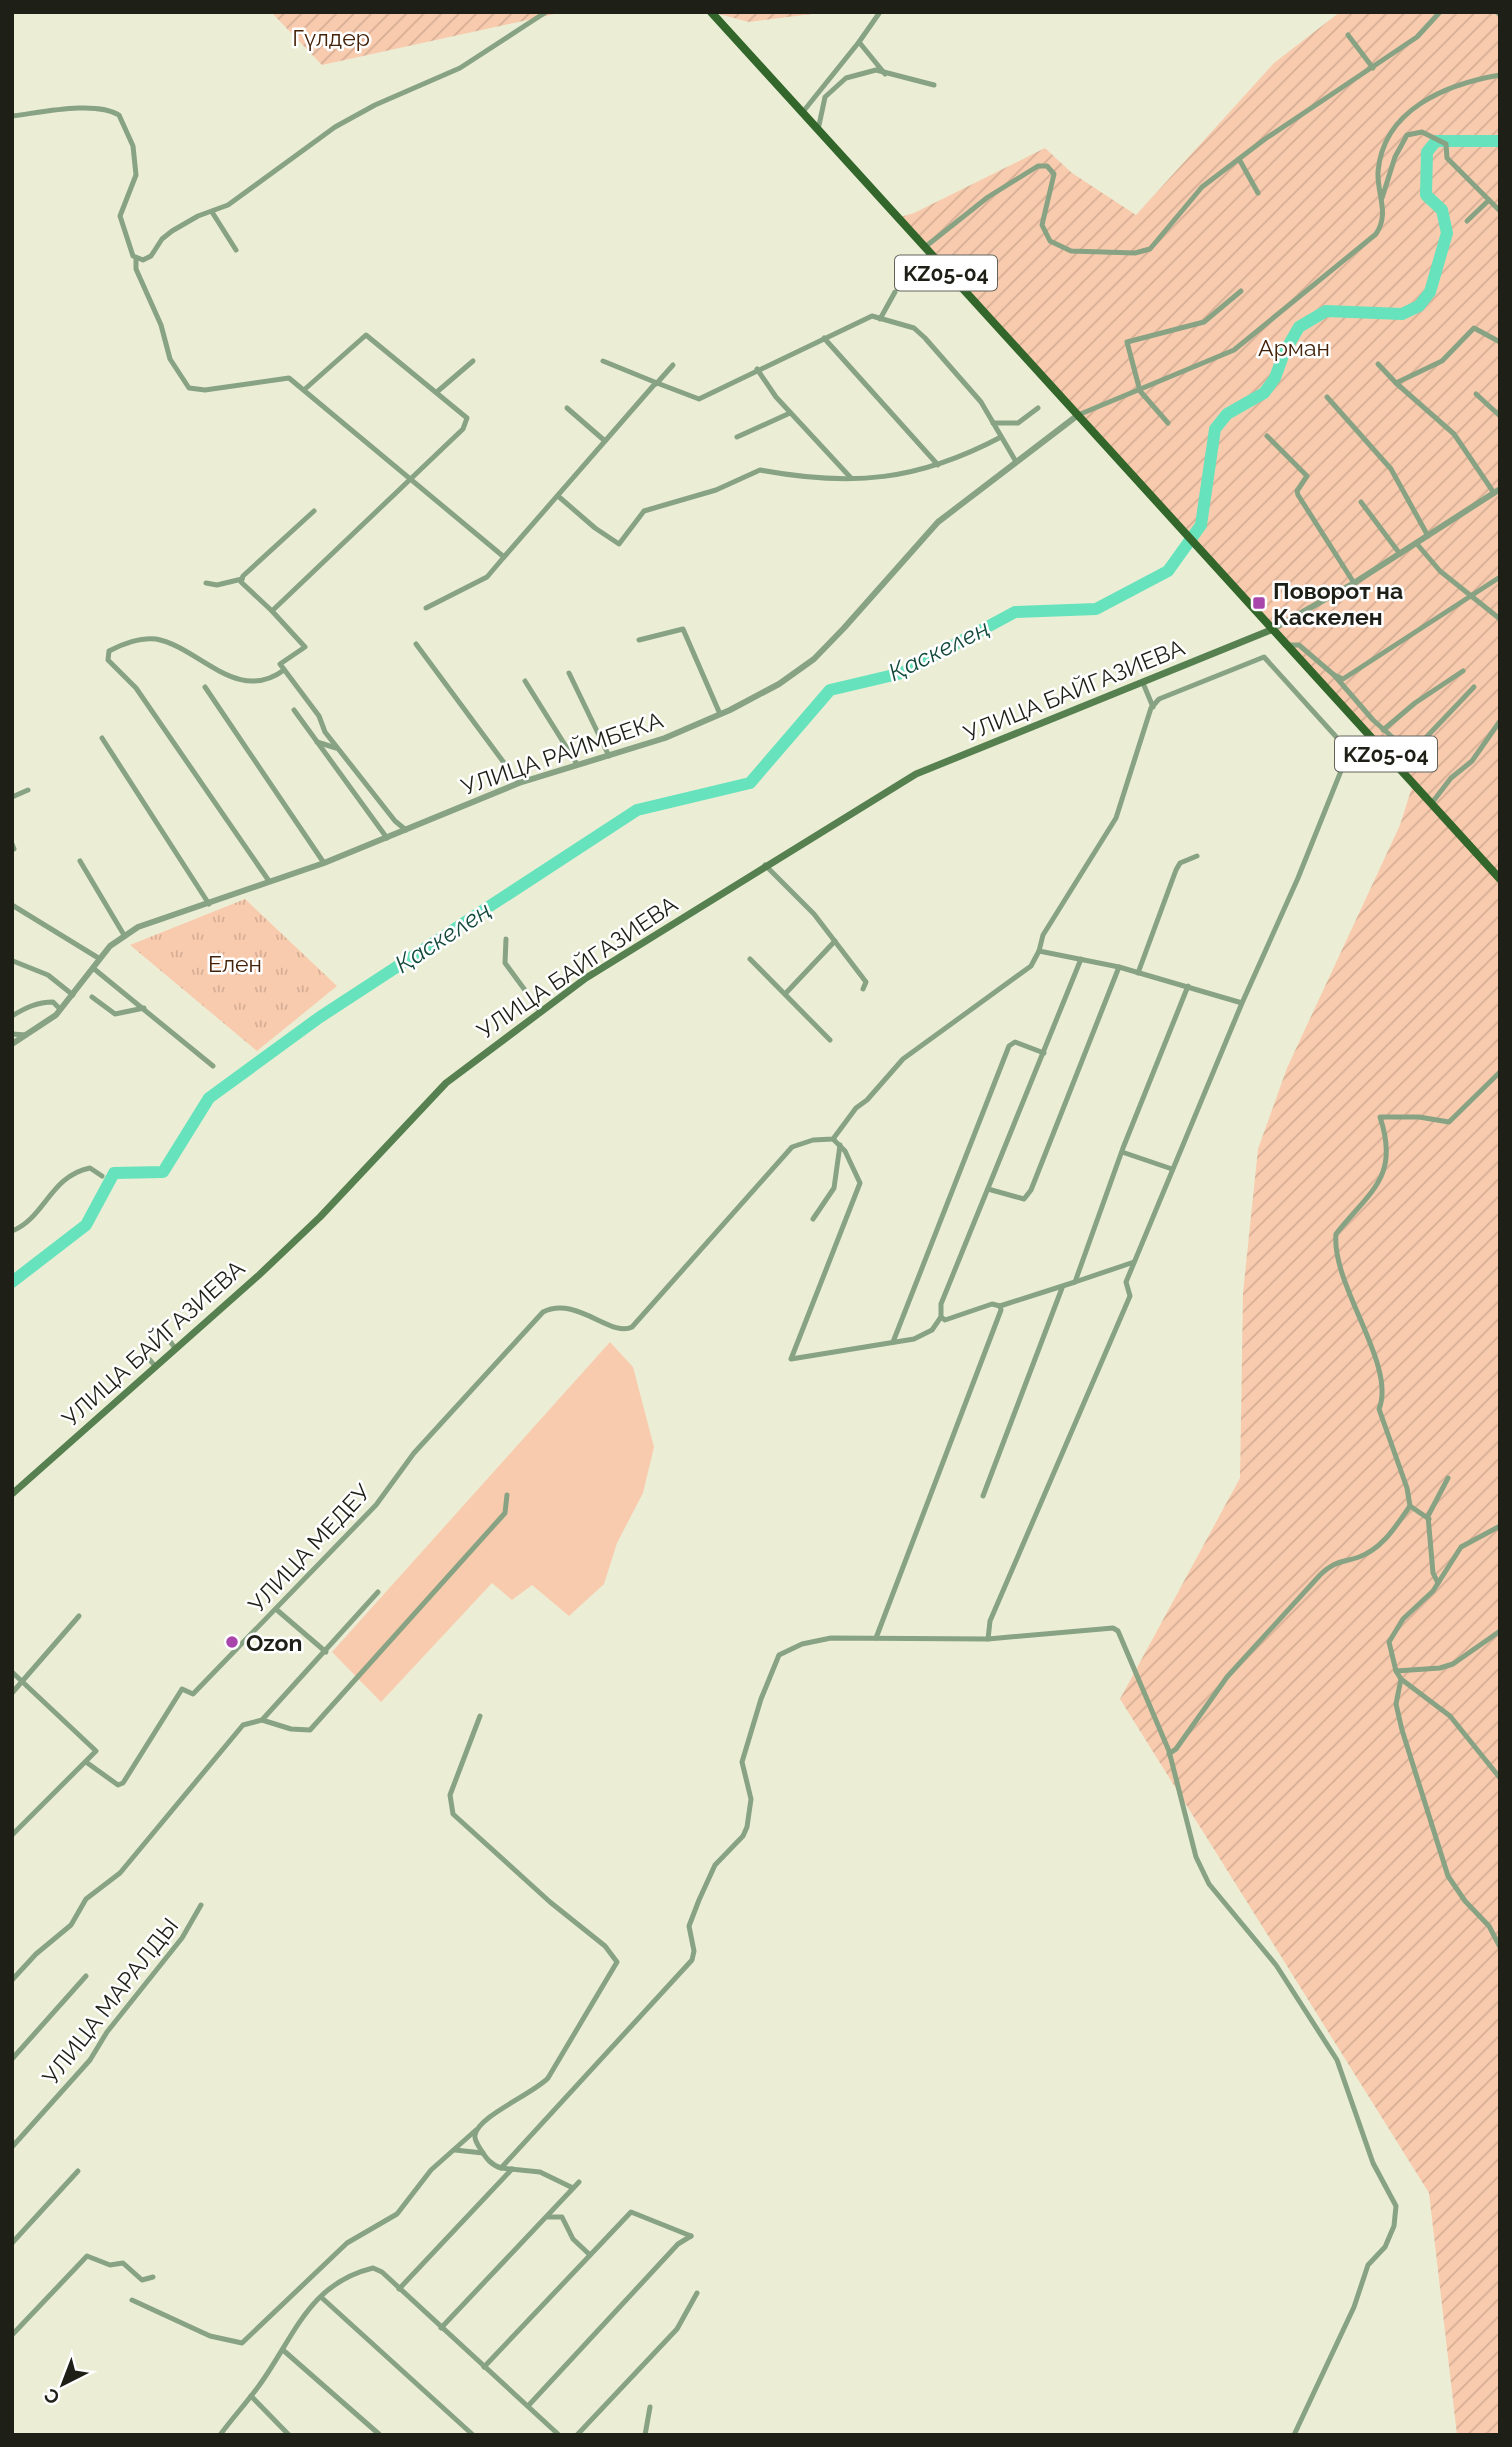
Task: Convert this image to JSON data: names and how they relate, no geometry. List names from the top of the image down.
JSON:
{
  "streets": {
    "main road": ["KZ05-04", "УЛИЦА БАЙГАЗИЕВА"],
    "street": ["УЛИЦА РАЙМБЕКА", "УЛИЦА МЕДЕУ", "УЛИЦА МАРАЛДЫ"]
  },
  "crossings": [
    ["KZ05-04", "УЛИЦА БАЙГАЗИЕВА"],
    ["KZ05-04", "УЛИЦА РАЙМБЕКА"]
  ],
  "water": ["Қаскелең"],
  "parks": ["Гүлдер", "Арман", "Елен"],
  "places": {
    "transit": ["Поворот на Каскелен"],
    "other": ["Ozon"]
  },
  "north": "bottom left"
}
